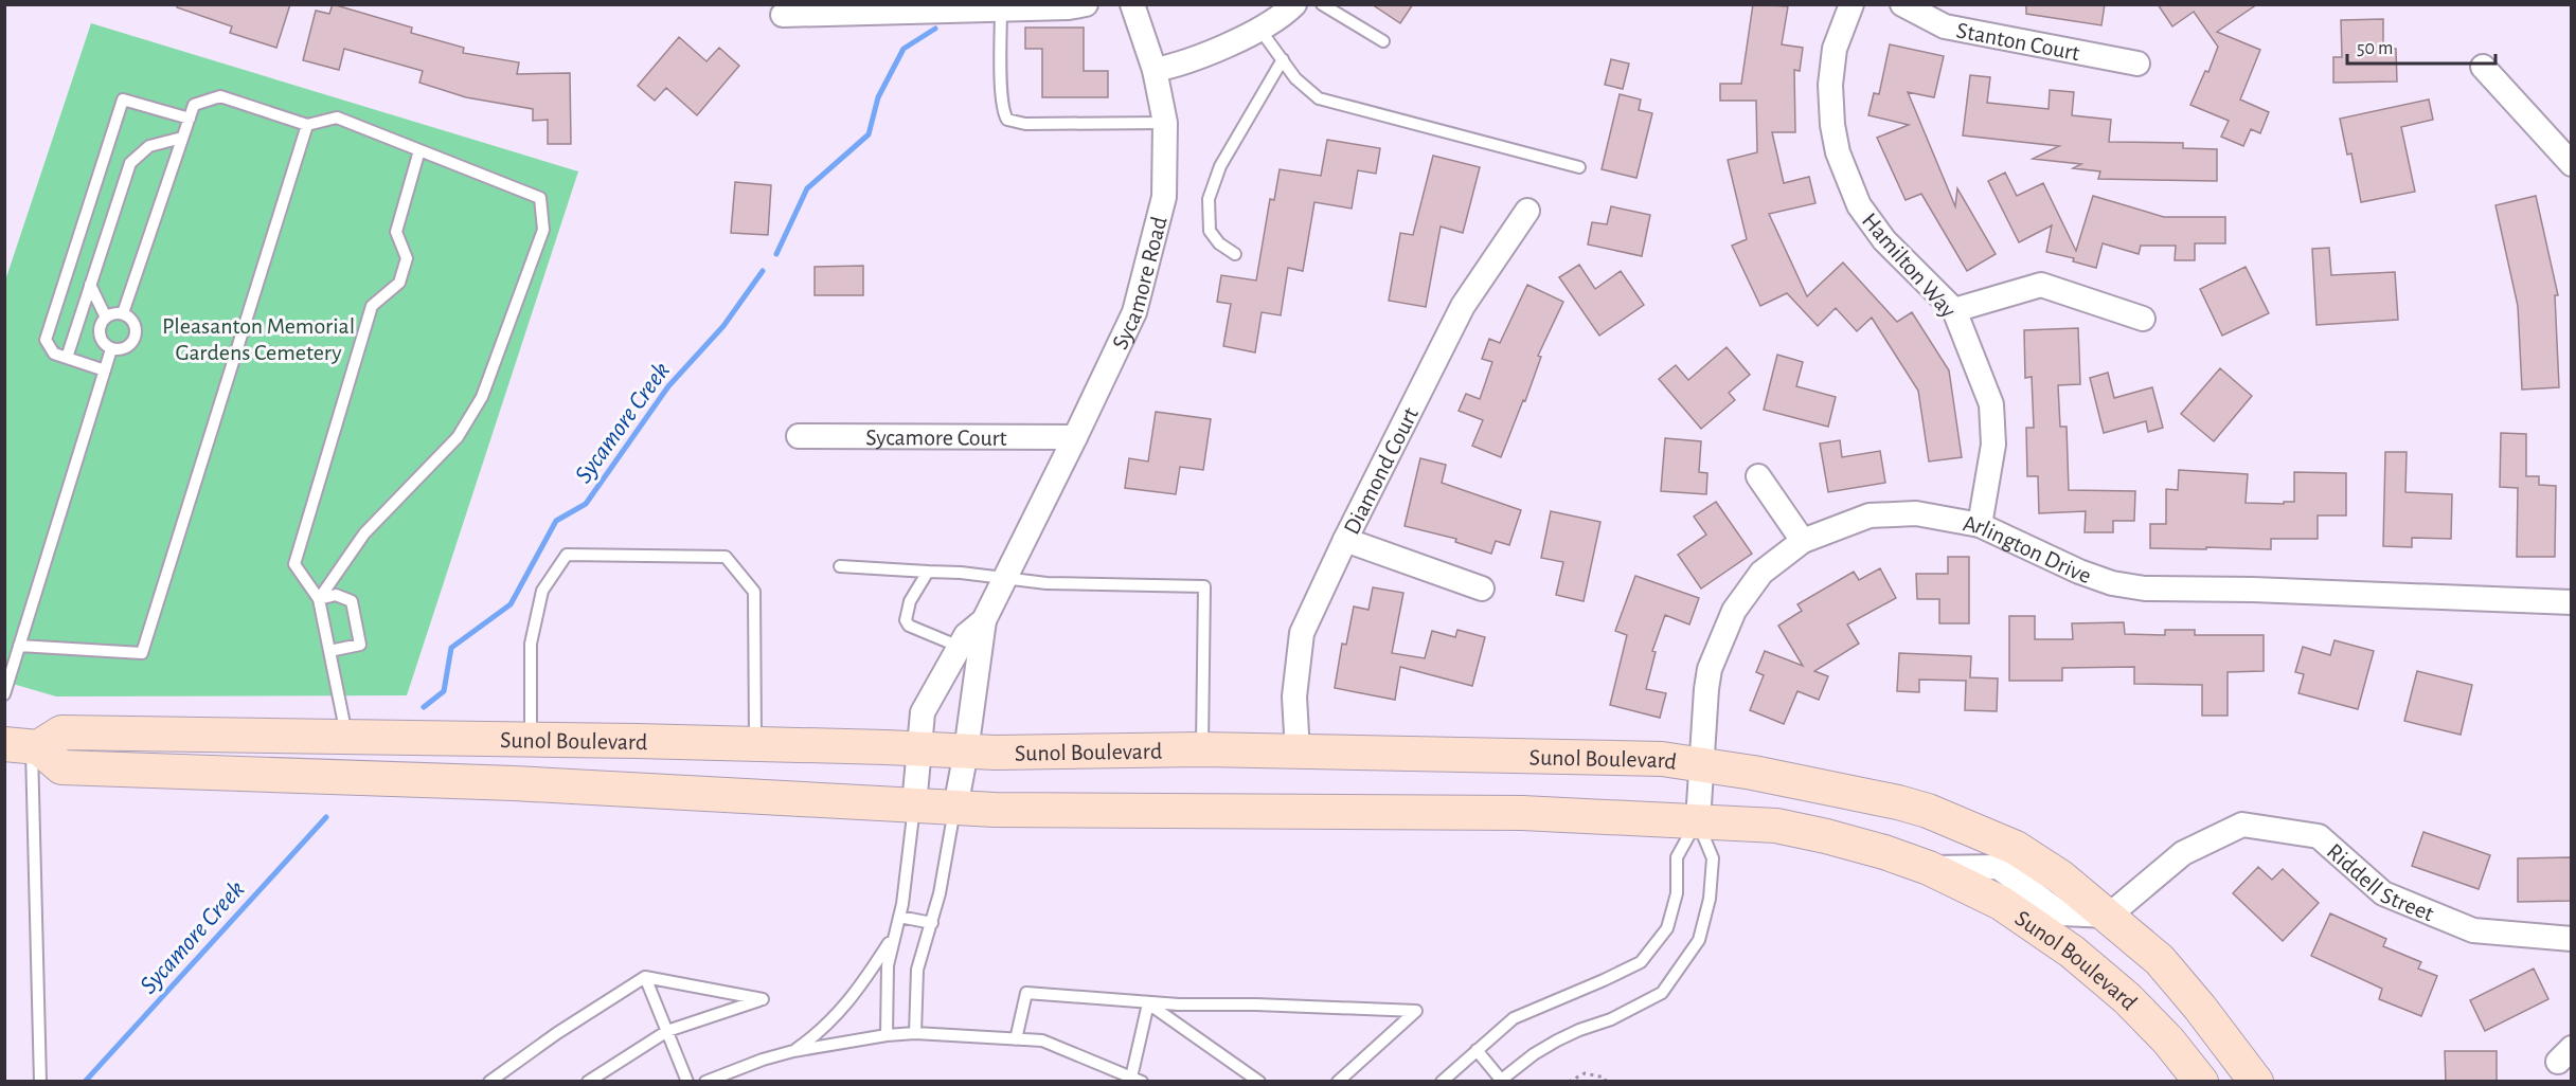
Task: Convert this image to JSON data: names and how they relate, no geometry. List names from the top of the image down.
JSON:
{
  "streets": {
    "main road": ["Sunol Boulevard"],
    "street": [
      "Stanton Court",
      "Hamilton Way",
      "Sycamore Road",
      "Sycamore Court",
      "Diamond Court",
      "Arlington Drive",
      "Riddell Street"
    ]
  },
  "crossings": [
    ["Hamilton Way", "Arlington Drive"],
    ["Sycamore Road", "Sycamore Court"],
    ["Sycamore Road", "Sunol Boulevard"],
    ["Diamond Court", "Sunol Boulevard"],
    ["Arlington Drive", "Sunol Boulevard"],
    ["Sunol Boulevard", "Riddell Street"]
  ],
  "water": ["Sycamore Creek"],
  "parks": ["Pleasanton Memorial Gardens Cemetery"],
  "scale_bar": "50 m"
}
